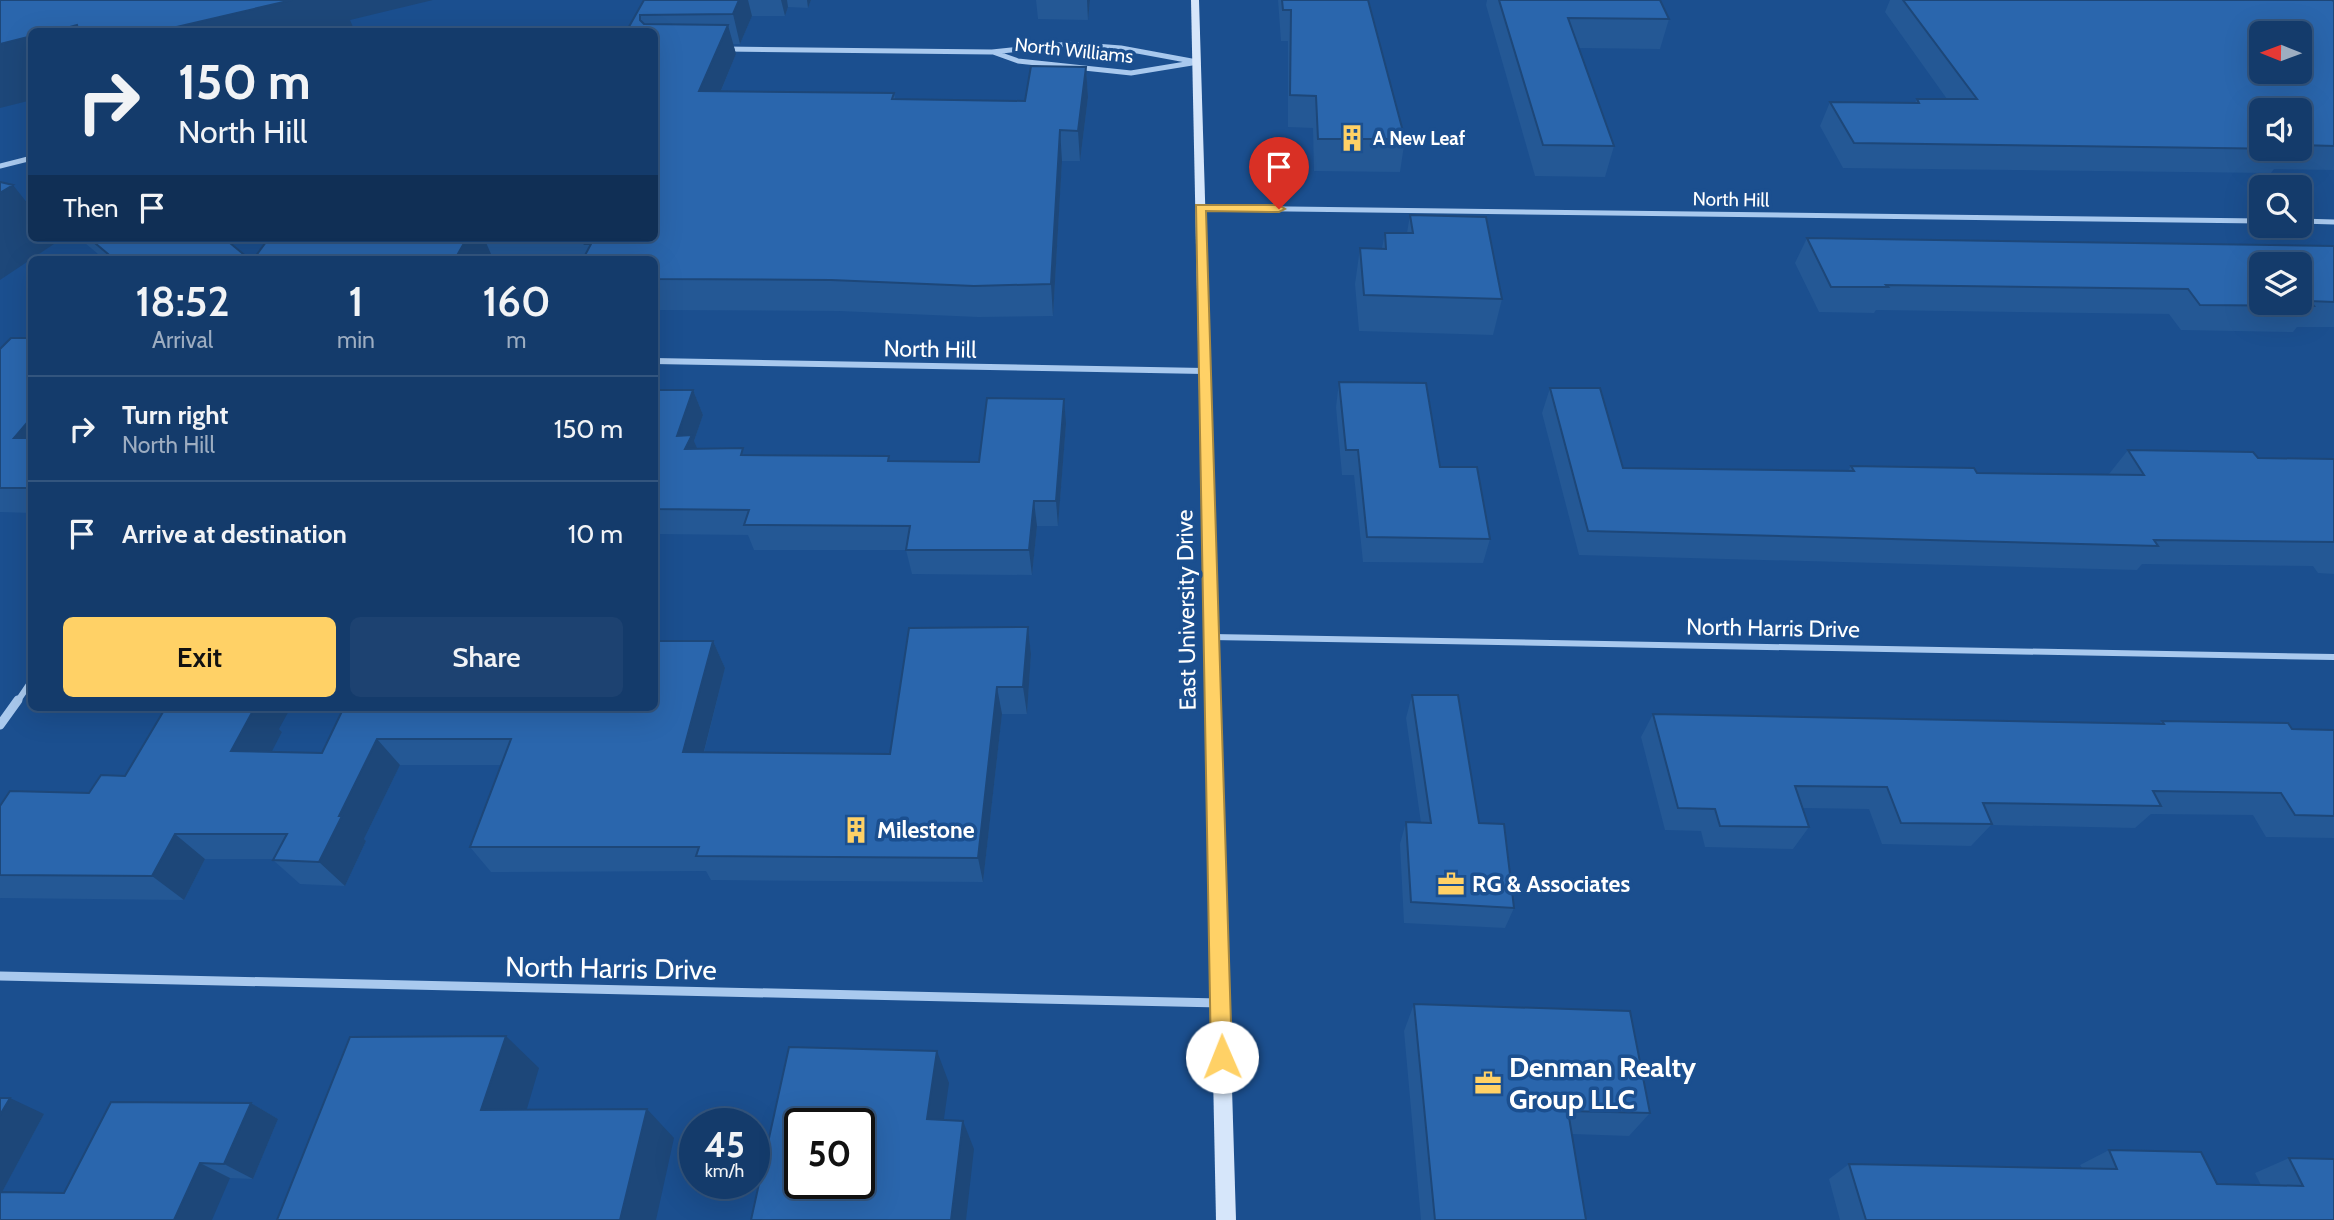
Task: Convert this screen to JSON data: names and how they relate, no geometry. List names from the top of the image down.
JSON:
{
  "streets": {
    "main road": ["East University Drive"],
    "street": ["North Williams", "North Hill", "North Harris Drive"]
  },
  "crossings": [
    ["North Williams", "East University Drive"],
    ["North Hill", "East University Drive"],
    ["East University Drive", "North Harris Drive"]
  ],
  "places": {
    "building": ["A New Leaf", "Milestone"],
    "office": ["RG & Associates", "Denman Realty Group LLC"]
  },
  "north": "left",
  "page": {
    "turn": ["150 m", "North Hill"],
    "then": "Then",
    "eta": [
      "18:52",
      "Arrival",
      "1",
      "min",
      "160",
      "m"
    ],
    "list": [
      {
        "name": "Turn right",
        "note": "North Hill",
        "value": "150 m"
      },
      {
        "name": "Arrive at destination",
        "value": "10 m"
      }
    ],
    "buttons": ["Exit", "Share"],
    "speed": "45 km/h",
    "limit": "50"
  }
}
